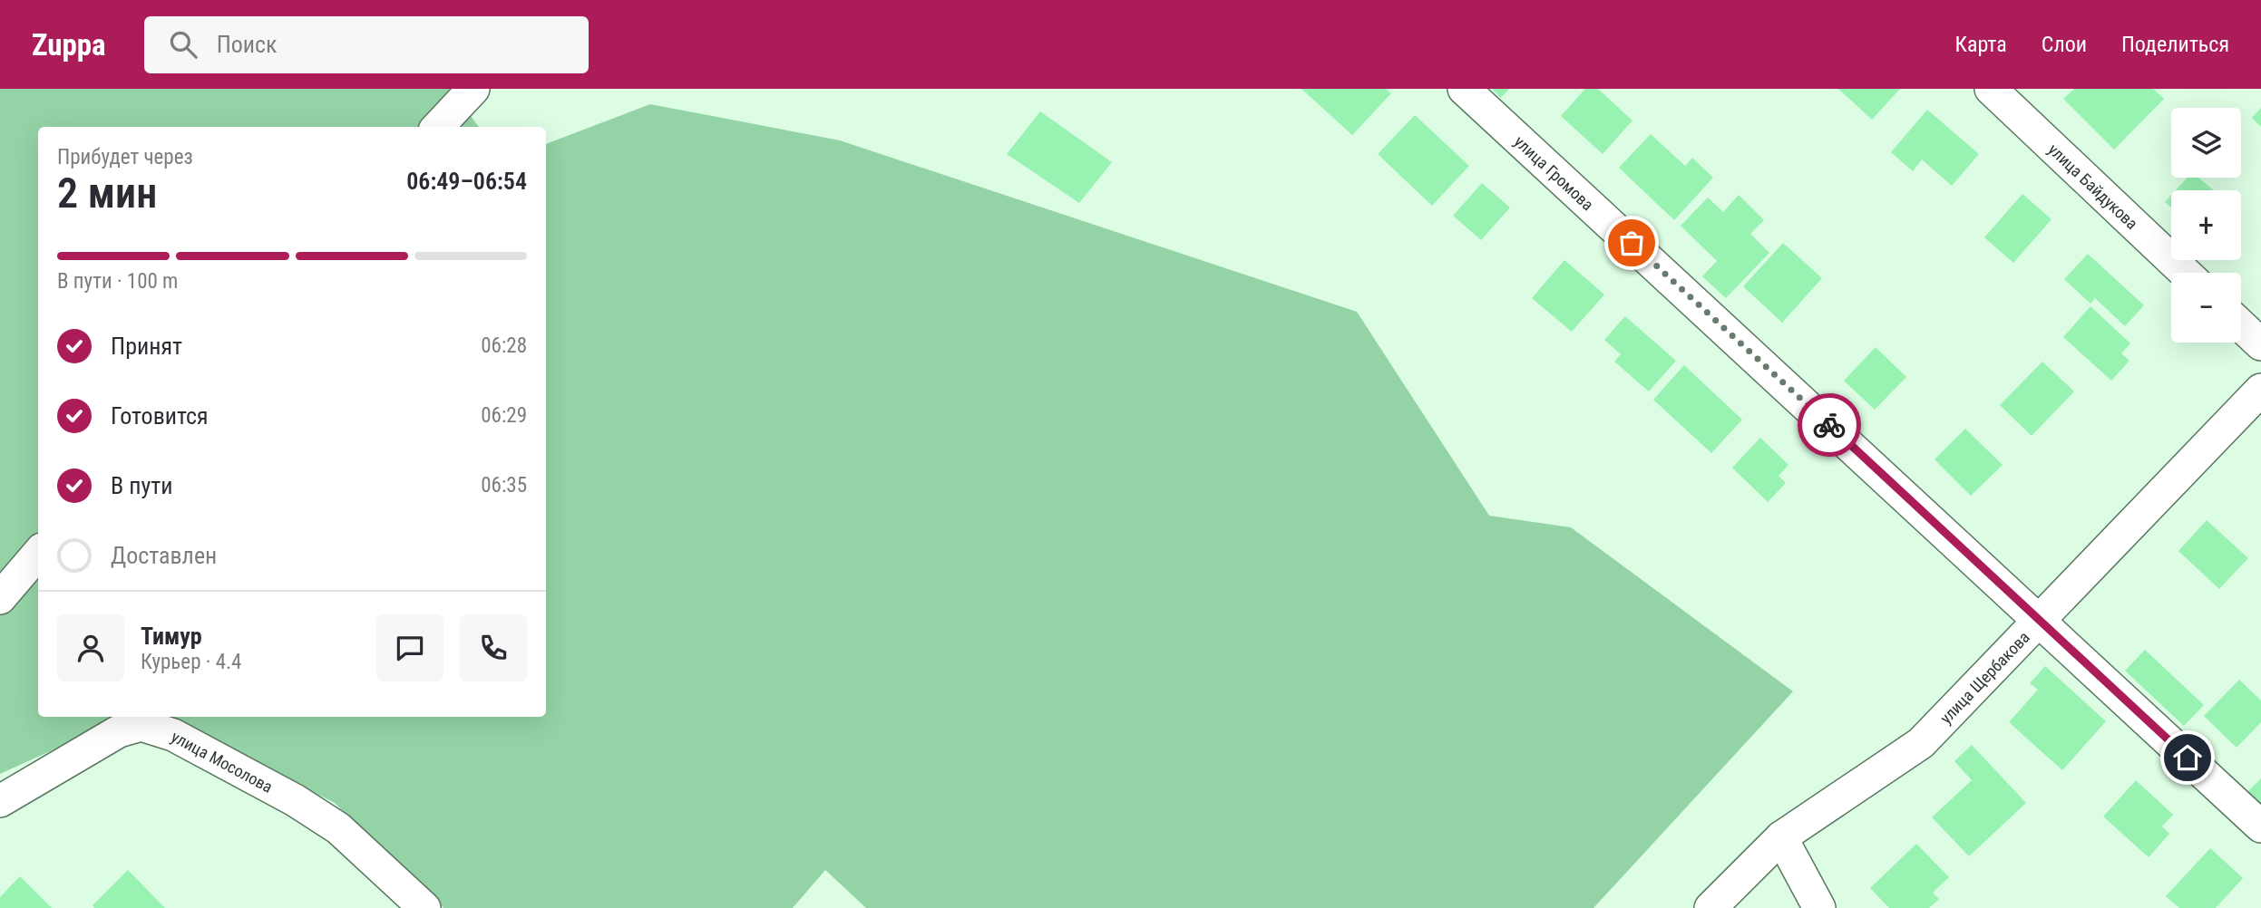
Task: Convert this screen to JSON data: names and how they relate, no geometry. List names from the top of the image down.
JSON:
{
  "streets": {
    "street": [
      "улица Громова",
      "улица Байдукова",
      "улица Щербакова",
      "улица Мосолова"
    ]
  },
  "crossings": [
    ["улица Громова", "улица Щербакова"]
  ],
  "page": {
    "header": "Zuppa",
    "search": "Поиск",
    "nav": ["Карта", "Слои", "Поделиться"],
    "map_buttons": ["+", "−"],
    "heading": ["2 мин", "Прибудет через", "06:49–06:54"],
    "panel": ["Тимур", "Курьер · 4.4"],
    "bar": "В пути · 100 m",
    "list": [
      ["Принят", "06:28"],
      ["Готовится", "06:29"],
      ["В пути", "06:35"],
      "Доставлен"
    ]
  }
}
